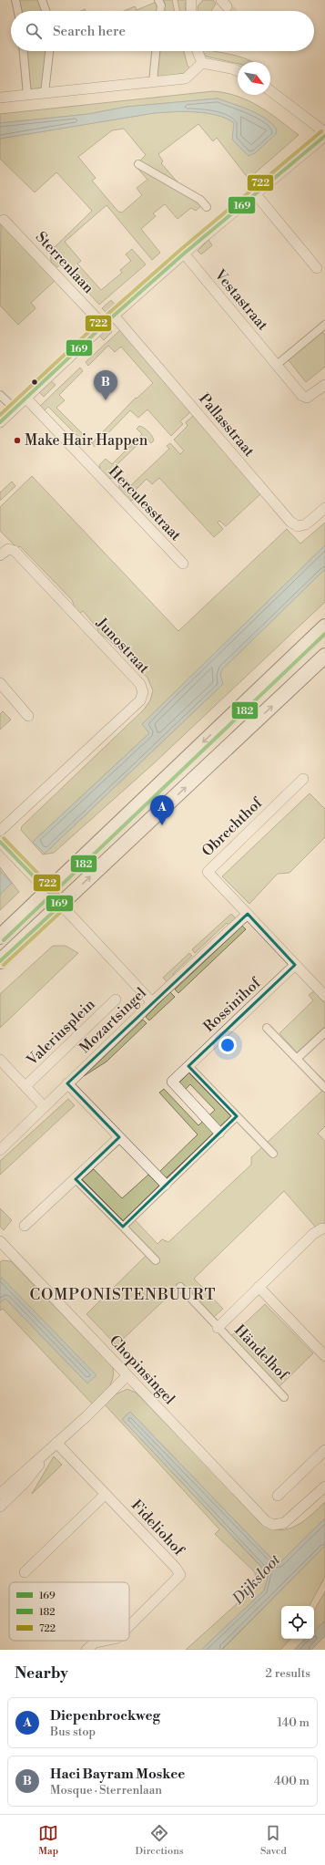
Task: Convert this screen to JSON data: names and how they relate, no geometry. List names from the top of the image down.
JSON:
{
  "streets": {
    "street": [
      "Sterrenlaan",
      "Vestastraat",
      "Pallasstraat",
      "Herculesstraat",
      "Junostraat",
      "Obrechthof",
      "Rossinihof",
      "Mozartsingel",
      "Valeriusplein",
      "Händelhof",
      "Chopinsingel",
      "Fideliohof"
    ]
  },
  "crossings": [
    ["Obrechthof", "Mozartsingel"],
    ["Mozartsingel", "Valeriusplein"]
  ],
  "districts": ["COMPONISTENBUURT"],
  "water": ["Dijksloot"],
  "places": ["Make Hair Happen"],
  "lines": ["transit line 722", "transit line 169", "transit line 182"],
  "legend": ["169", "182", "722"],
  "north": "bottom right",
  "page": {
    "search": "Search here",
    "pins": ["B", "A"],
    "heading": ["Nearby", "2 results"],
    "list": [
      {
        "mark": "A",
        "name": "Diepenbrockweg",
        "note": "Bus stop",
        "value": "140 m"
      },
      {
        "mark": "B",
        "name": "Haci Bayram Moskee",
        "note": "Mosque · Sterrenlaan",
        "value": "400 m"
      }
    ],
    "nav": ["Map", "Directions", "Saved"]
  }
}
